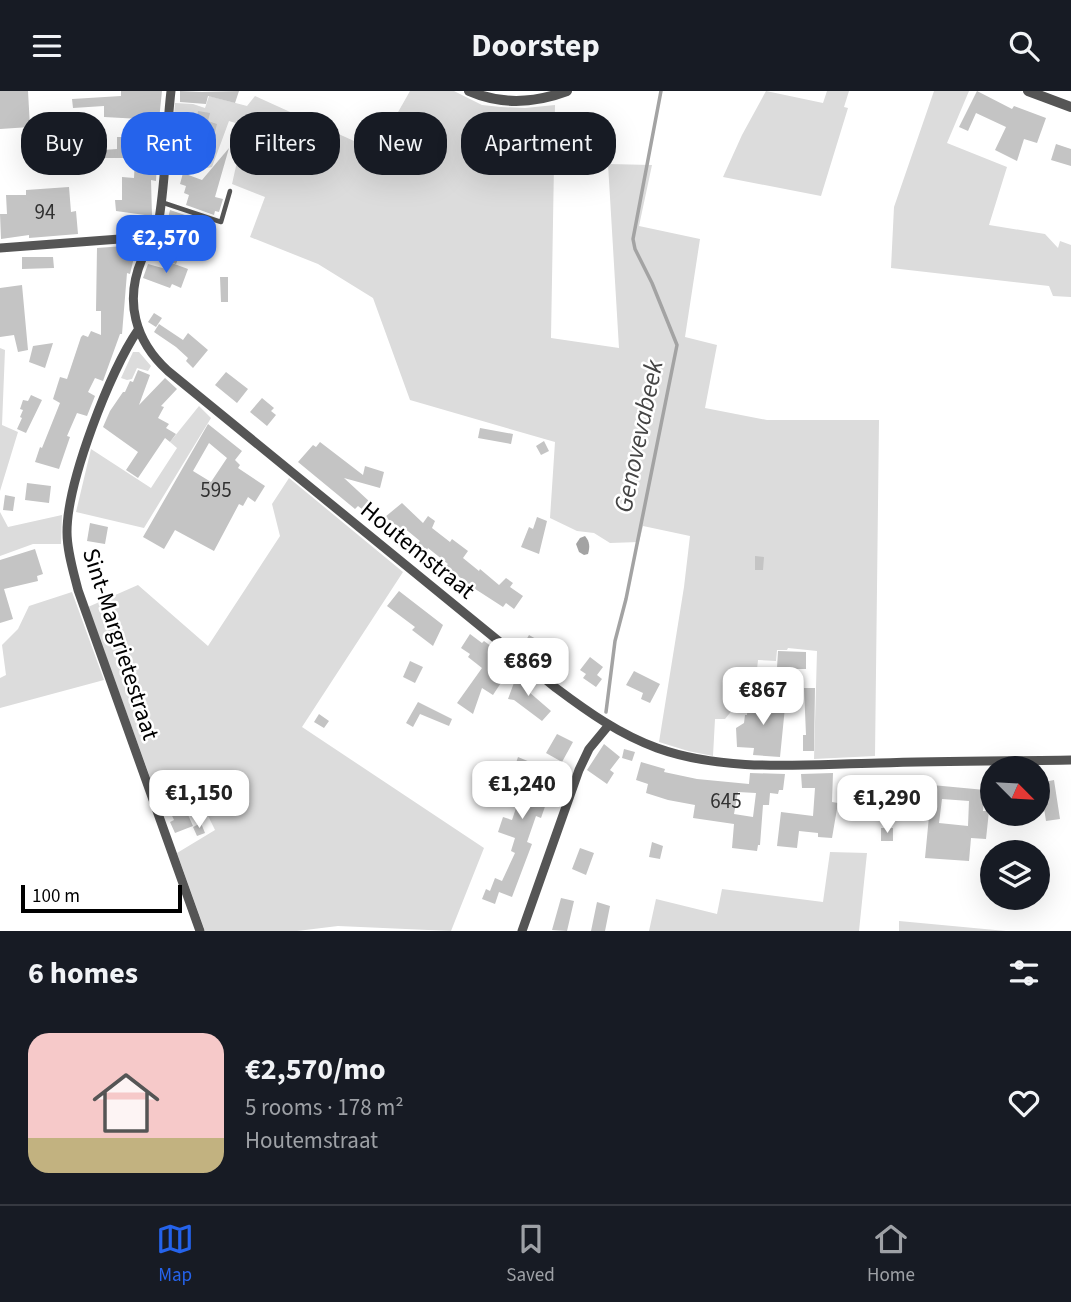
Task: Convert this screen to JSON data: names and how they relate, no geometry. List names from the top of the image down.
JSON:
{
  "streets": {
    "street": ["Houtemstraat", "Sint-Margrietestraat"]
  },
  "crossings": [
    ["Houtemstraat", "Sint-Margrietestraat"]
  ],
  "water": ["Genovevabeek"],
  "house_numbers": ["94", "595", "645"],
  "scale_bar": "100 m",
  "north": "bottom right",
  "page": {
    "header": "Doorstep",
    "chip": [
      "Buy",
      "Rent",
      "Filters",
      "New",
      "Apartment"
    ],
    "price": [
      "€2,570",
      "€869",
      "€867",
      "€1,240",
      "€1,150",
      "€1,290"
    ],
    "scale": "100 m",
    "heading": "6 homes",
    "list": [
      {
        "name": "€2,570/mo",
        "note": "5 rooms · 178 m² · Houtemstraat"
      }
    ],
    "tabs": ["Map", "Saved", "Home"]
  }
}
